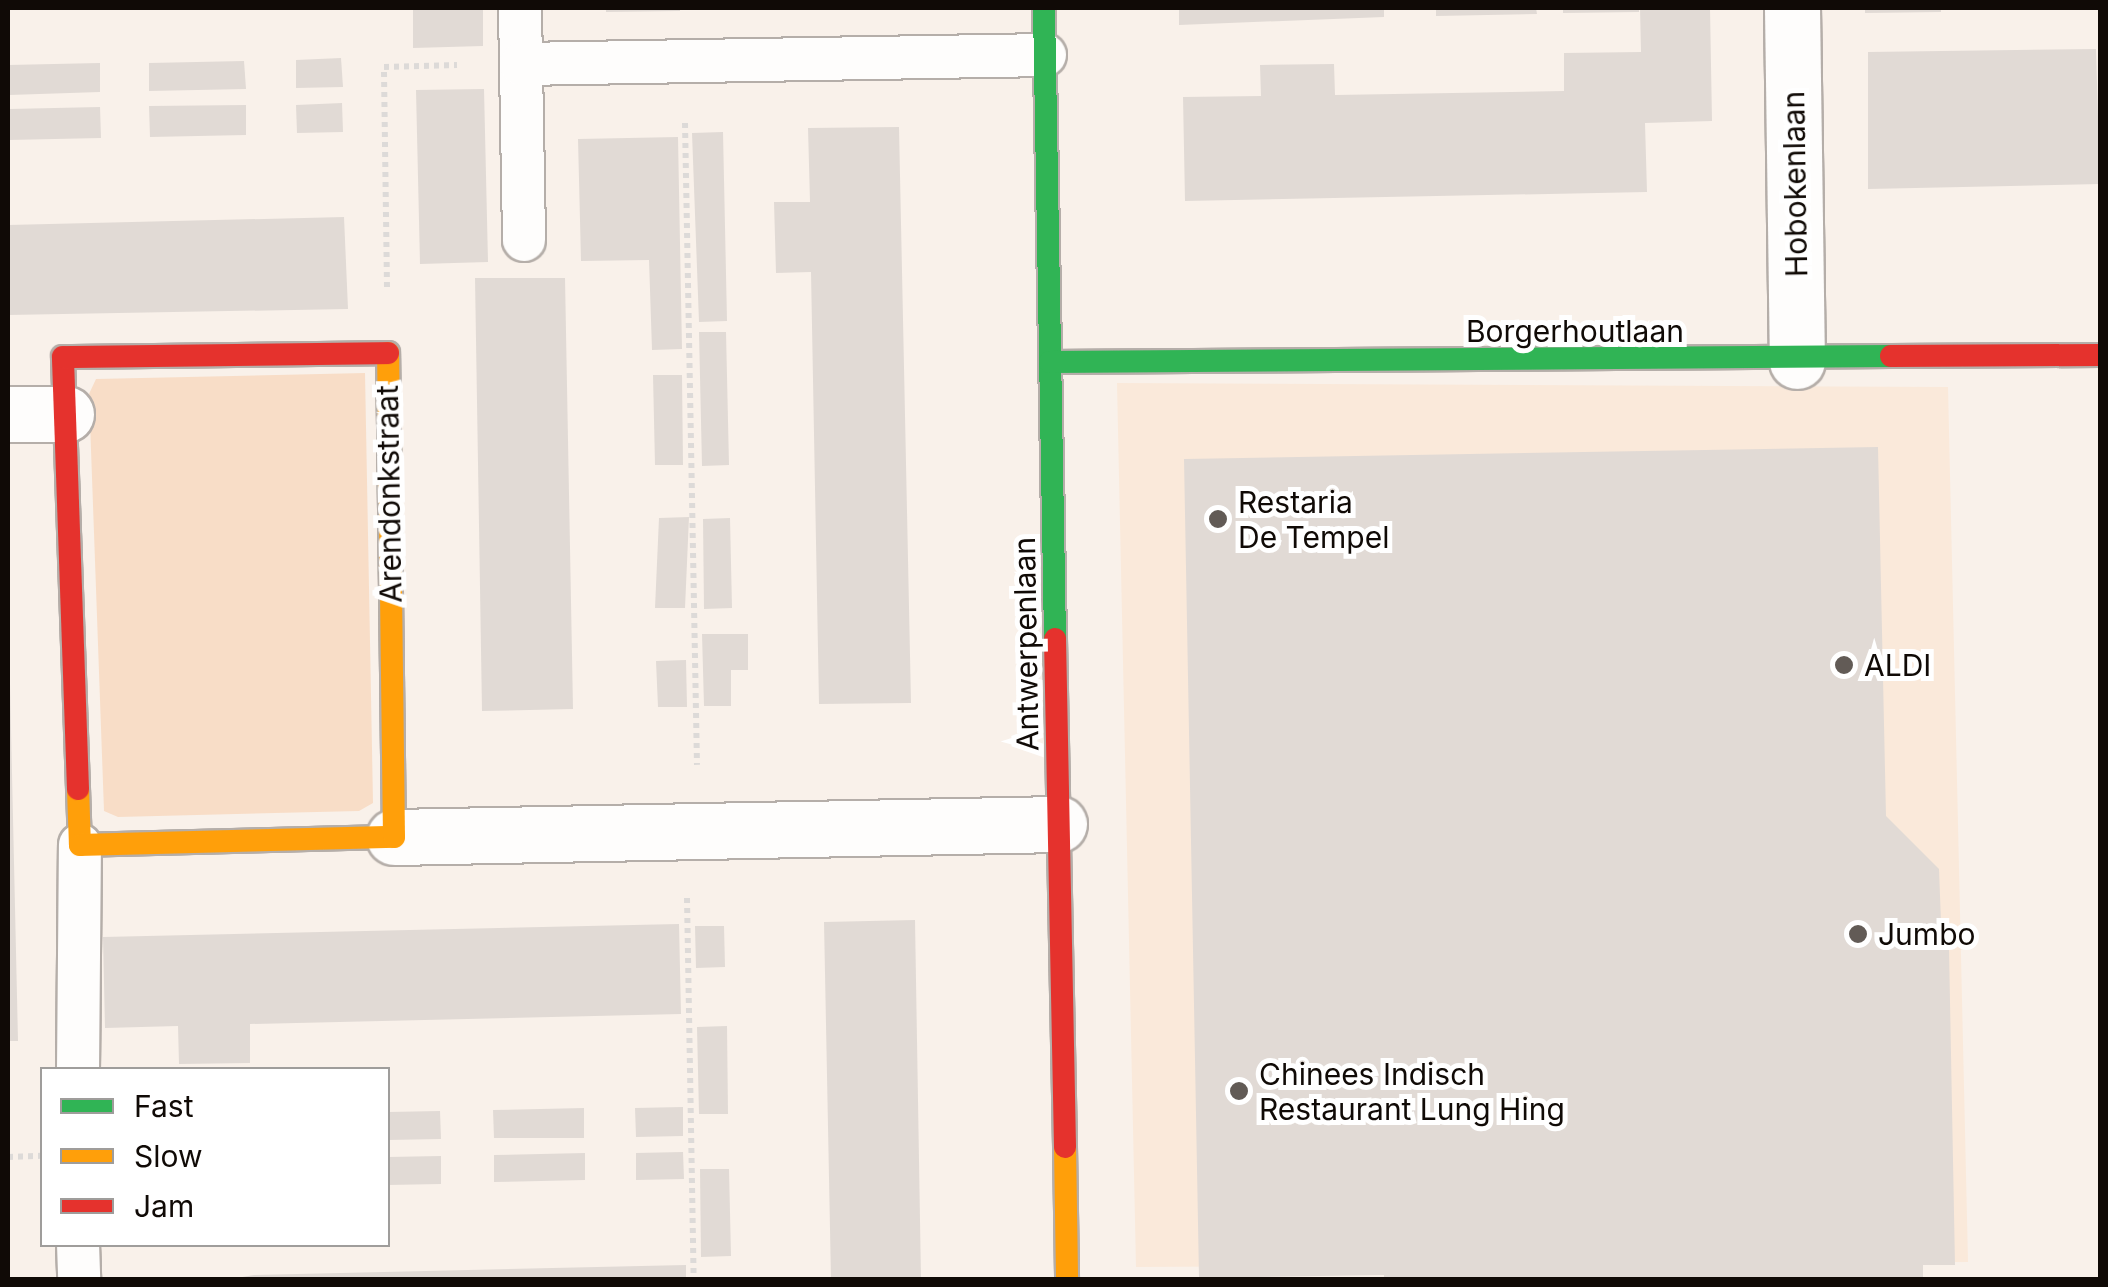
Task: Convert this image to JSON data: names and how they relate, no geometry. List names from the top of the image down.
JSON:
{
  "streets": {
    "street": [
      "Hobokenlaan",
      "Borgerhoutlaan",
      "Arendonkstraat",
      "Antwerpenlaan"
    ]
  },
  "crossings": [
    ["Hobokenlaan", "Borgerhoutlaan"],
    ["Borgerhoutlaan", "Antwerpenlaan"]
  ],
  "places": [
    "Restaria De Tempel",
    "ALDI",
    "Jumbo",
    "Chinees Indisch Restaurant Lung Hing"
  ],
  "legend": ["Fast", "Slow", "Jam"]
}
